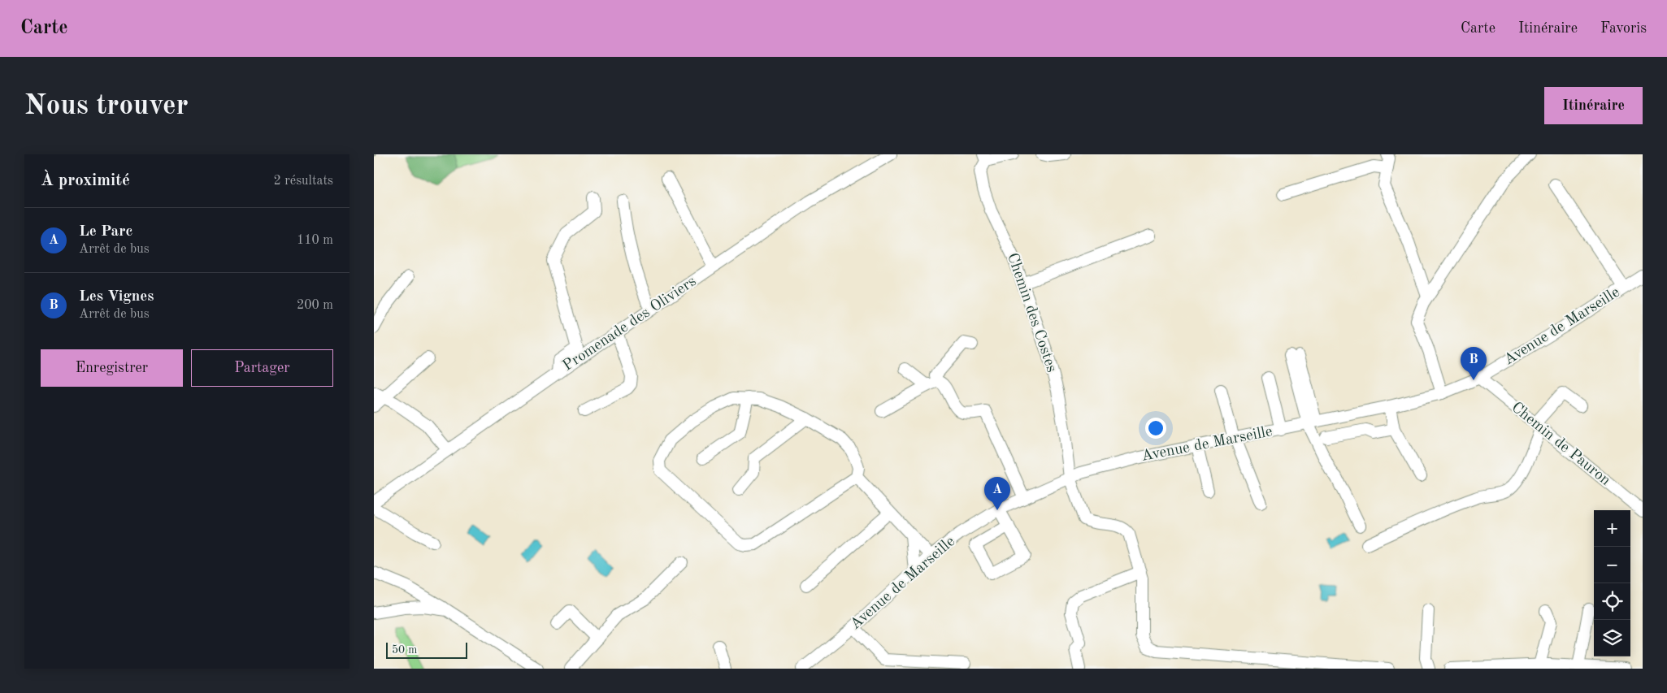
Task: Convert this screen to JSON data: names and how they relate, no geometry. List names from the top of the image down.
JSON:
{
  "streets": {
    "street": [
      "Chemin des Costes",
      "Promenade des Oliviers",
      "Avenue de Marseille",
      "Chemin de Pauron"
    ]
  },
  "crossings": [
    ["Chemin des Costes", "Avenue de Marseille"],
    ["Avenue de Marseille", "Chemin de Pauron"]
  ],
  "scale_bar": "50 m",
  "page": {
    "header": "Carte",
    "nav": ["Carte", "Itinéraire", "Favoris"],
    "buttons": [
      "Itinéraire",
      ["Enregistrer", "Partager"]
    ],
    "title": "Nous trouver",
    "heading": ["À proximité", "2 résultats"],
    "list": [
      {
        "mark": "A",
        "name": "Le Parc",
        "note": "Arrêt de bus",
        "value": "110 m"
      },
      {
        "mark": "B",
        "name": "Les Vignes",
        "note": "Arrêt de bus",
        "value": "200 m"
      }
    ],
    "pins": ["B", "A"],
    "map_buttons": ["+", "−"],
    "scale": "50 m"
  }
}
